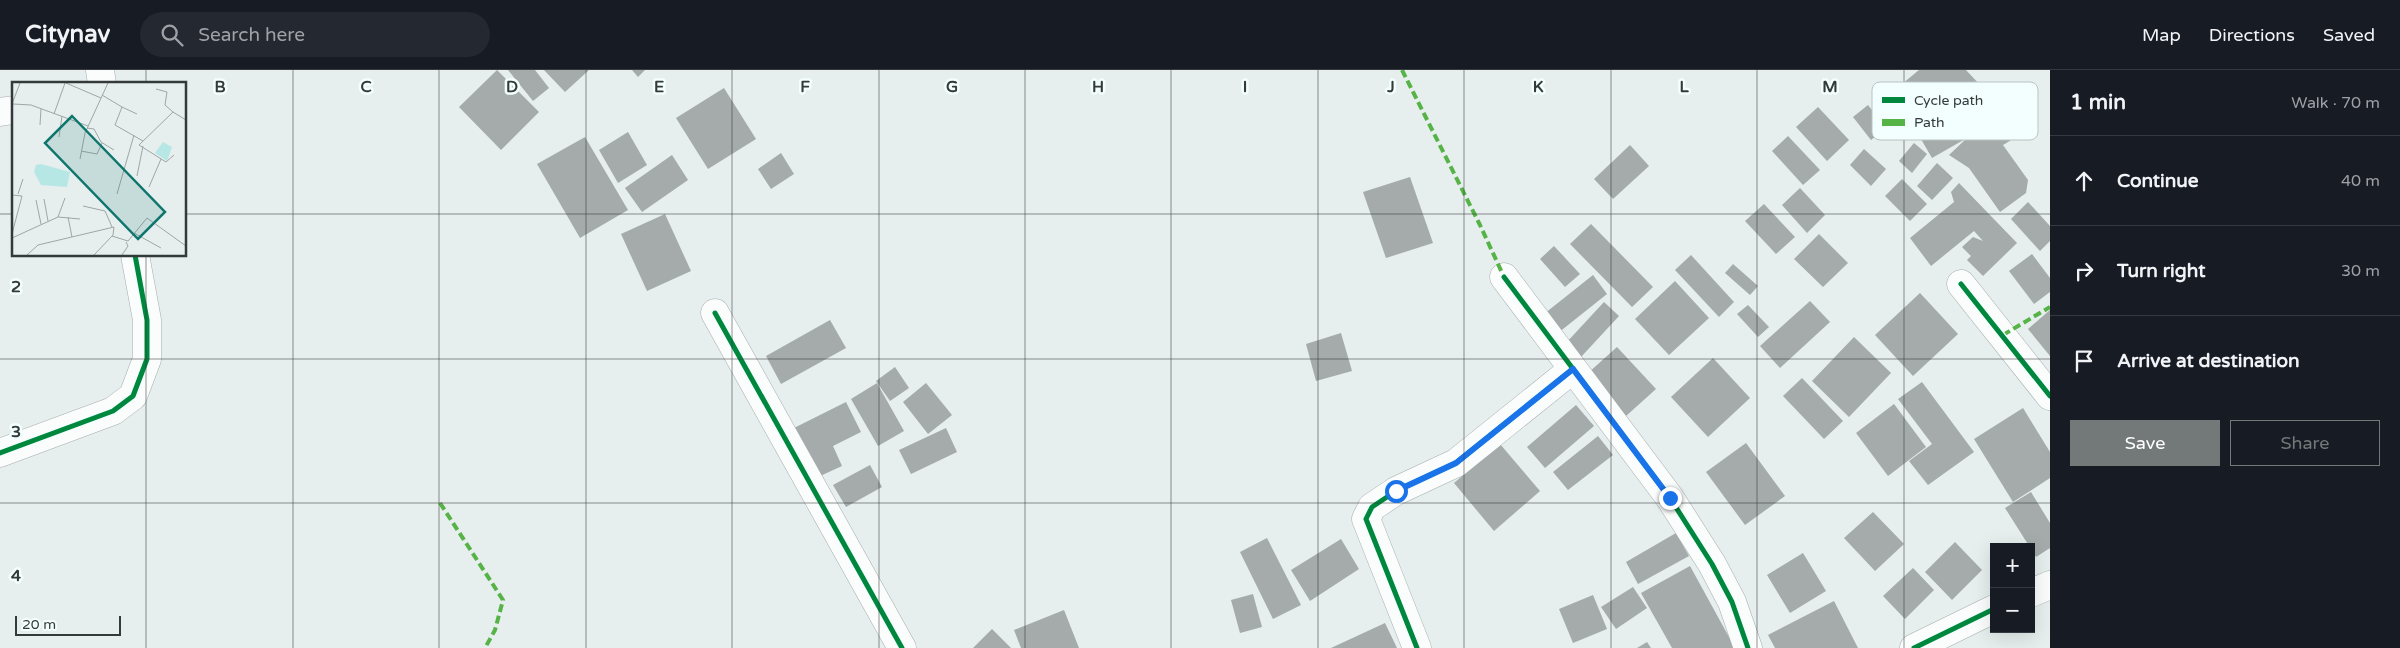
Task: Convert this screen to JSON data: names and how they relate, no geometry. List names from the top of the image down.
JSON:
{
  "legend": ["Cycle path", "Path"],
  "scale_bar": "20 m",
  "page": {
    "header": "Citynav",
    "search": "Search here",
    "nav": ["Map", "Directions", "Saved"],
    "heading": ["1 min", "Walk · 70 m"],
    "list": [
      ["Continue", "40 m"],
      ["Turn right", "30 m"],
      "Arrive at destination"
    ],
    "buttons": ["Save", "Share"],
    "map_buttons": ["+", "−"],
    "scale": "20 m"
  },
  "grid": {
    "columns": [
      "B",
      "C",
      "D",
      "E",
      "F",
      "G",
      "H",
      "I",
      "J",
      "K",
      "L",
      "M"
    ],
    "rows": ["2", "3", "4"]
  }
}
